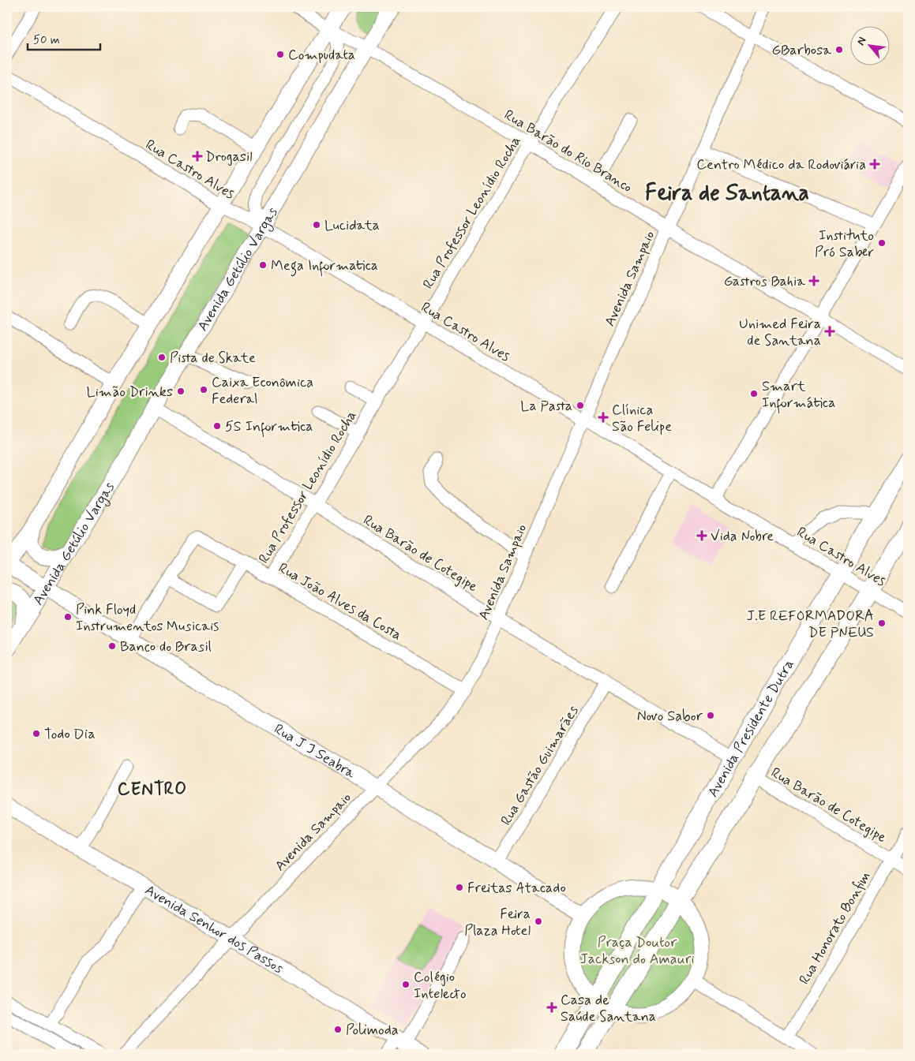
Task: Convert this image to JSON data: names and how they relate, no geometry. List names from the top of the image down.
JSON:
{
  "streets": {
    "highway": ["Avenida Presidente Dutra"],
    "main road": ["Avenida Getúlio Vargas", "Rua J J Seabra", "Avenida Senhor dos Passos"],
    "street": [
      "Rua Barão do Rio Branco",
      "Rua Castro Alves",
      "Rua Professor Leonídio Rocha",
      "Avenida Sampaio",
      "Rua Barão de Cotegipe",
      "Rua João Alves da Costa",
      "Rua Gastão Guimarães",
      "Rua Honorato Bonfim"
    ]
  },
  "crossings": [
    ["Rua Barão do Rio Branco", "Rua Professor Leonídio Rocha"],
    ["Rua Barão do Rio Branco", "Avenida Getúlio Vargas"],
    ["Rua Barão do Rio Branco", "Avenida Sampaio"],
    ["Rua Castro Alves", "Rua Professor Leonídio Rocha"],
    ["Rua Castro Alves", "Avenida Getúlio Vargas"],
    ["Rua Castro Alves", "Avenida Sampaio"],
    ["Rua Castro Alves", "Avenida Presidente Dutra"],
    ["Rua Professor Leonídio Rocha", "Rua Barão de Cotegipe"],
    ["Rua Professor Leonídio Rocha", "Rua João Alves da Costa"],
    ["Avenida Getúlio Vargas", "Rua Barão de Cotegipe"],
    ["Avenida Getúlio Vargas", "Rua J J Seabra"],
    ["Avenida Sampaio", "Rua Barão de Cotegipe"],
    ["Avenida Sampaio", "Rua João Alves da Costa"],
    ["Avenida Sampaio", "Rua J J Seabra"],
    ["Avenida Sampaio", "Avenida Senhor dos Passos"],
    ["Rua Barão de Cotegipe", "Avenida Presidente Dutra"],
    ["Rua Barão de Cotegipe", "Rua Gastão Guimarães"],
    ["Rua Barão de Cotegipe", "Rua Honorato Bonfim"],
    ["Rua J J Seabra", "Rua Gastão Guimarães"]
  ],
  "districts": ["Feira de Santana", "CENTRO"],
  "parks": ["Praça Doutor Jackson do Amauri"],
  "places": {
    "other": [
      "GBarbosa",
      "Compudata",
      "Lucidata",
      "Instituto Pró Saber",
      "Mega Informatica",
      "Pista de Skate",
      "Caixa Econômica Federal",
      "Limão Drinks",
      "Smart Informática",
      "La Pasta",
      "5S Informtica",
      "Pink Floyd Instrumentos Musicais",
      "J.E REFORMADORA DE PNEUS",
      "Banco do Brasil",
      "Novo Sabor",
      "Todo Dia",
      "Freitas Atacado",
      "Feira Plaza Hotel",
      "Colégio Intelecto",
      "Polimoda"
    ],
    "health": [
      "Drogasil",
      "Centro Médico da Rodoviária",
      "Gastros Bahia",
      "Unimed Feira de Santana",
      "Clínica São Felipe",
      "Vida Nobre",
      "Casa de Saúde Santana"
    ]
  },
  "scale_bar": "50 m",
  "north": "top left"
}
